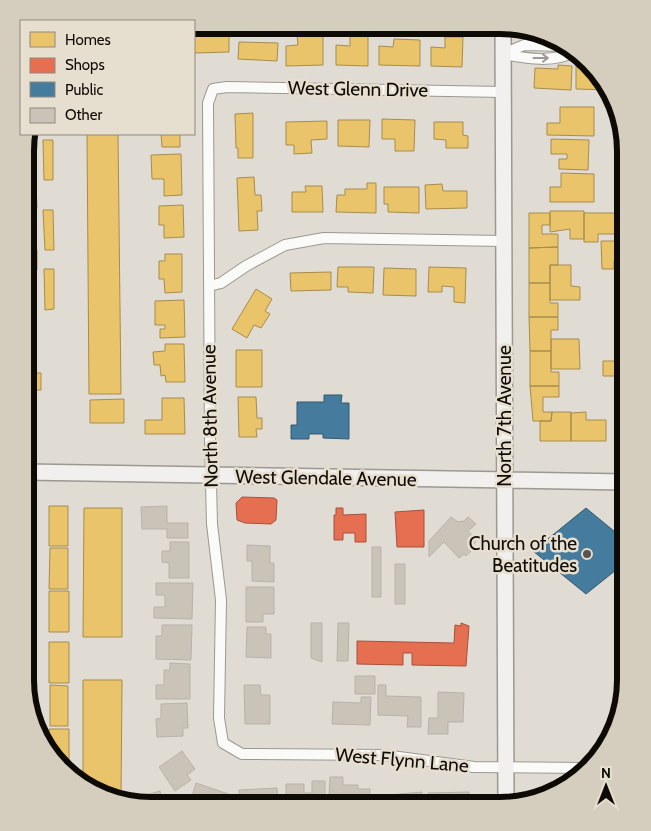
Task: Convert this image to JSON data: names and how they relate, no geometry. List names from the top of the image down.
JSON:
{
  "streets": {
    "main road": ["North 7th Avenue", "West Glendale Avenue"],
    "street": ["West Glenn Drive", "North 8th Avenue", "West Flynn Lane"]
  },
  "crossings": [
    ["West Glenn Drive", "North 8th Avenue"],
    ["West Glenn Drive", "North 7th Avenue"],
    ["North 8th Avenue", "West Glendale Avenue"],
    ["North 8th Avenue", "West Flynn Lane"],
    ["North 7th Avenue", "West Glendale Avenue"],
    ["North 7th Avenue", "West Flynn Lane"]
  ],
  "places": ["Church of the Beatitudes"],
  "legend": [
    "Homes",
    "Shops",
    "Public",
    "Other"
  ],
  "north": "top"
}
